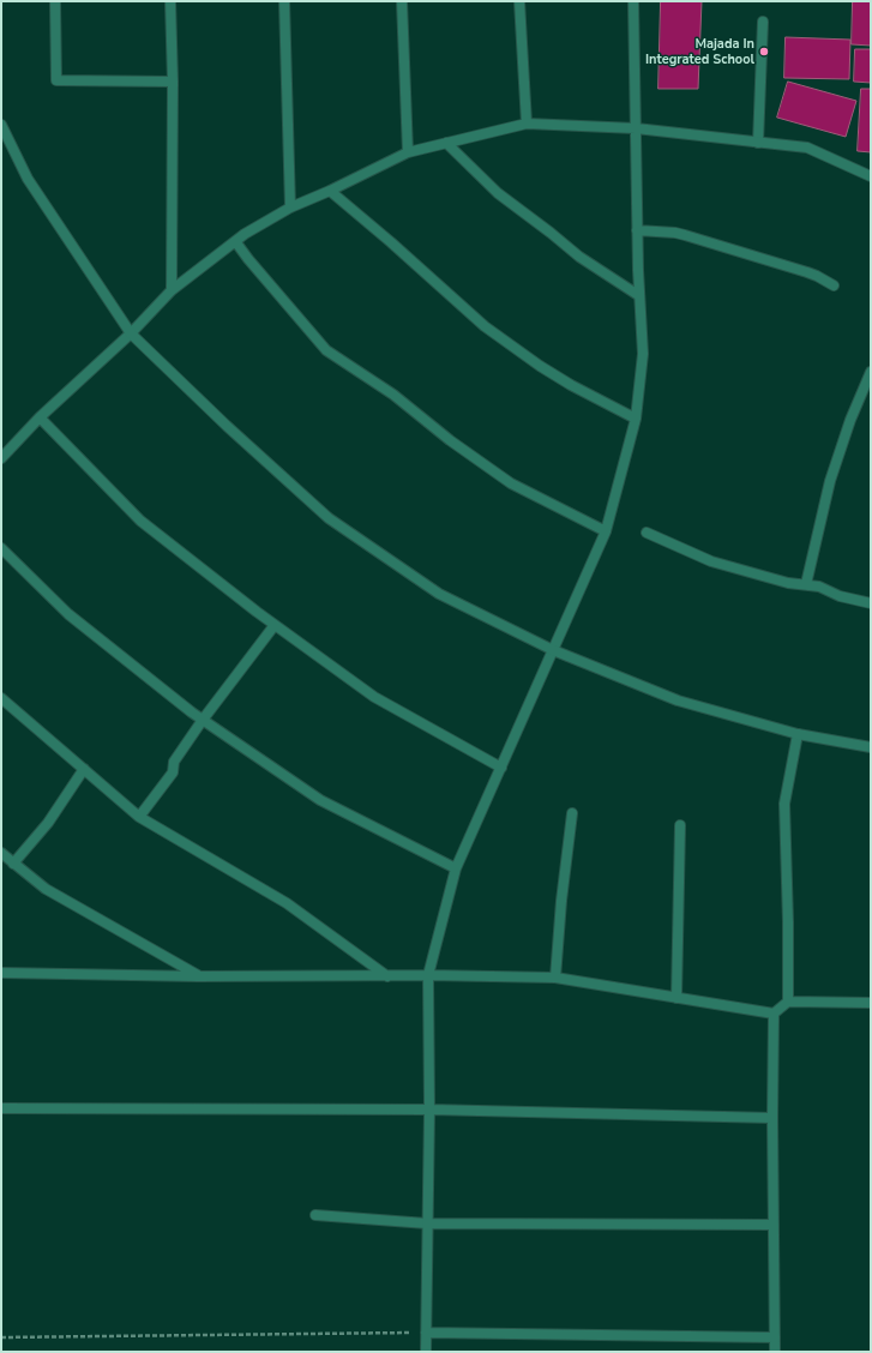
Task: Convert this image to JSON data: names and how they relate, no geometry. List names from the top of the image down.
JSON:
{
  "places": ["Majada In Integrated School"]
}
